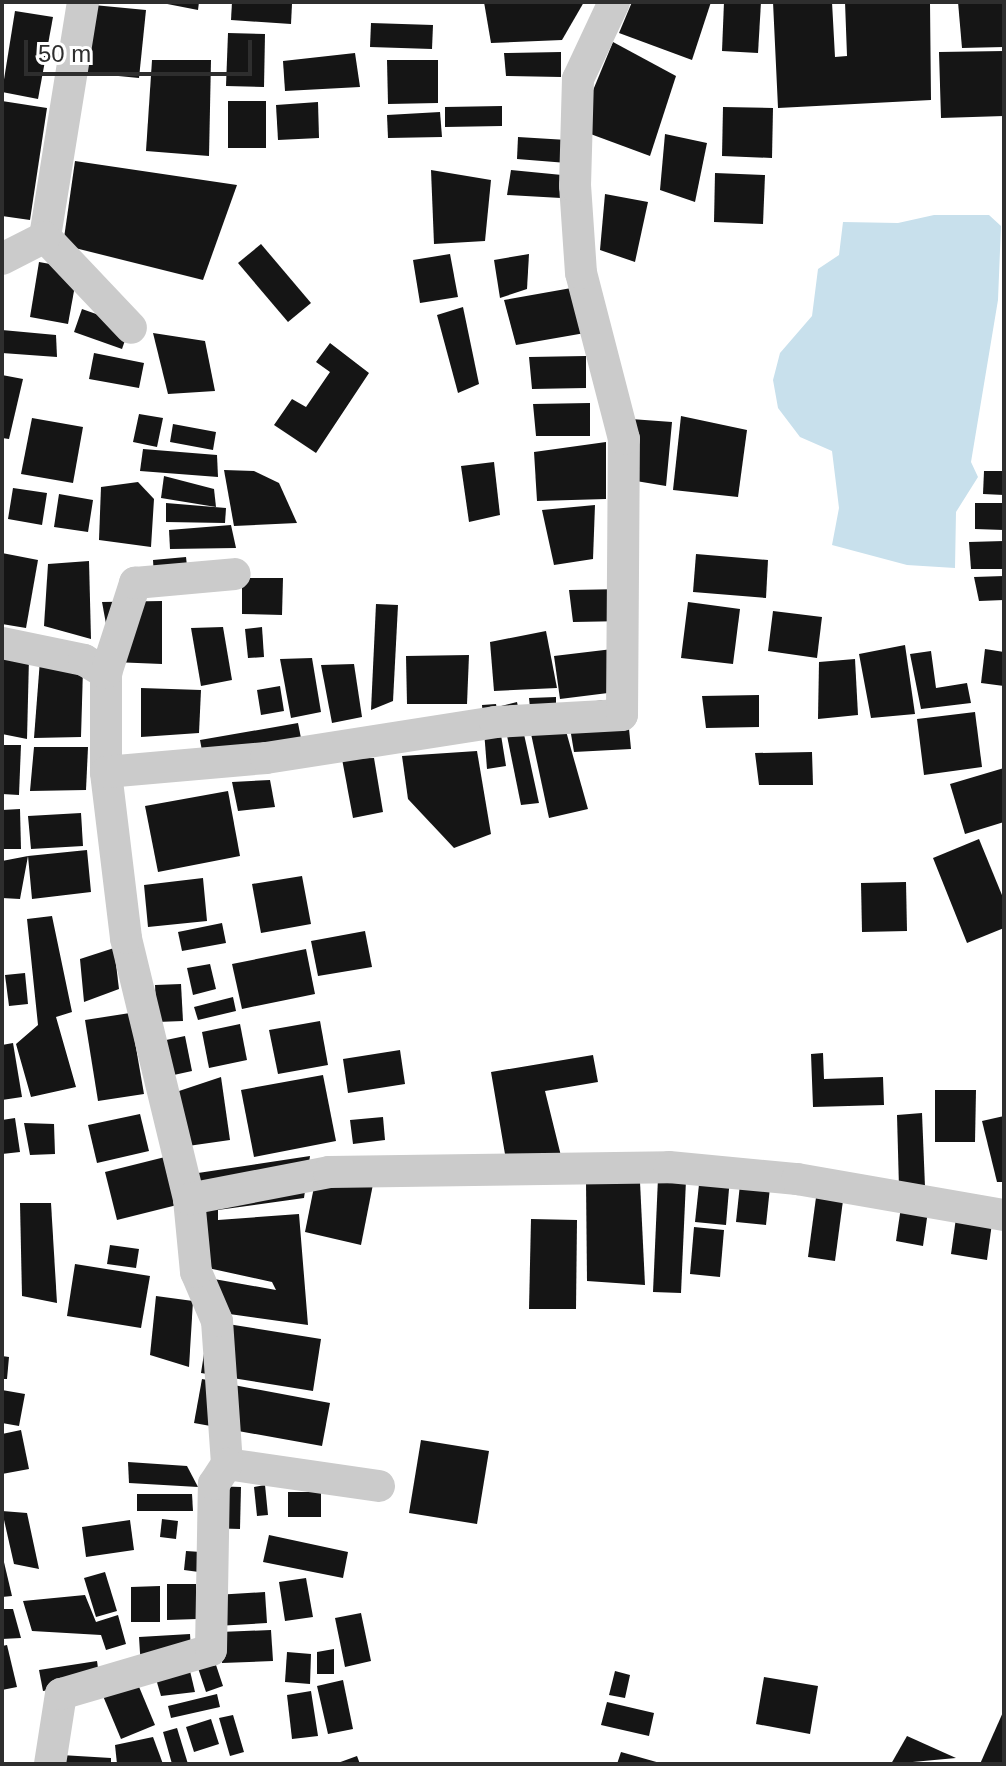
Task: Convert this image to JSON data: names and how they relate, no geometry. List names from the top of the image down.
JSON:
{
  "scale_bar": "50 m"
}
